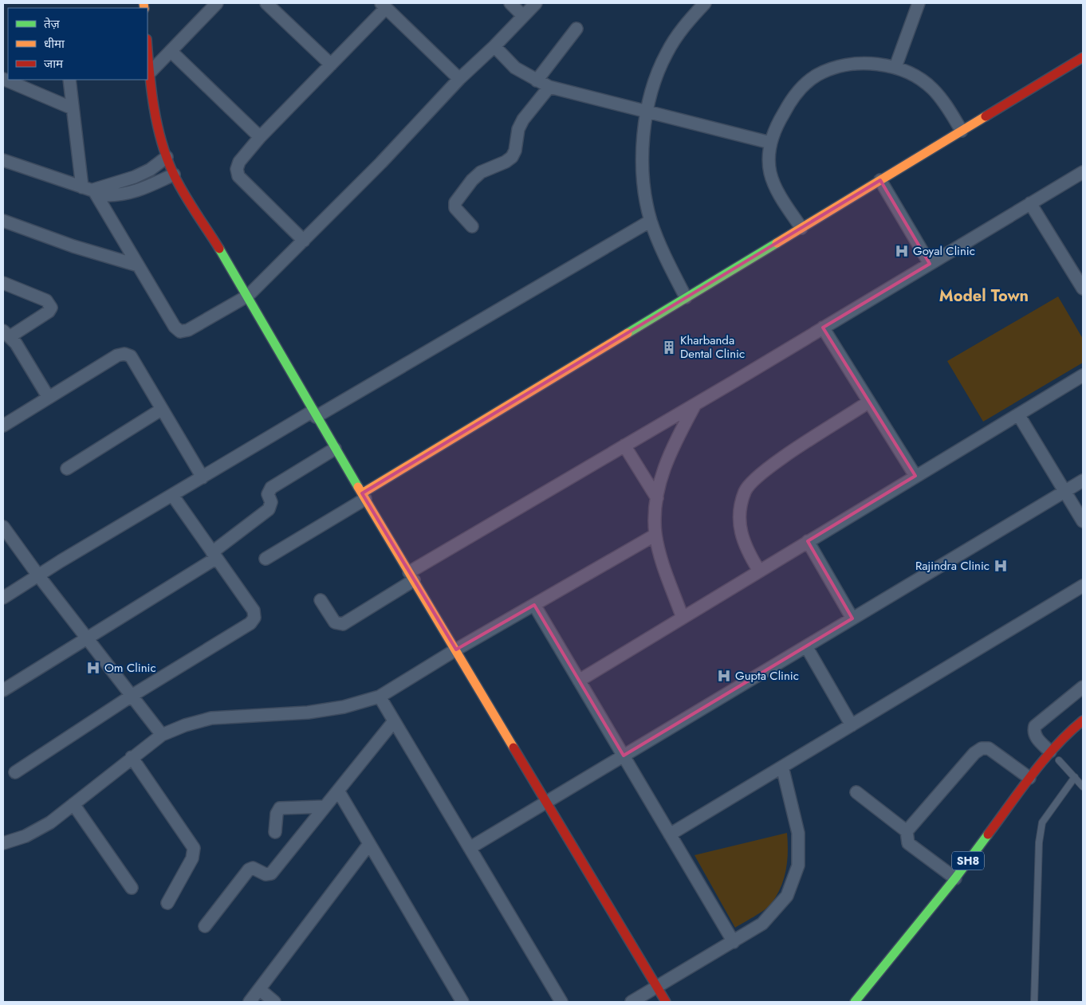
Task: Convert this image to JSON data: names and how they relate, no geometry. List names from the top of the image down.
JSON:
{
  "streets": {
    "street": ["SH8"]
  },
  "districts": ["Model Town"],
  "places": {
    "hospital": [
      "Goyal Clinic",
      "Rajindra Clinic",
      "Om Clinic",
      "Gupta Clinic"
    ],
    "building": ["Kharbanda Dental Clinic"]
  },
  "legend": ["तेज़", "धीमा", "जाम"]
}
